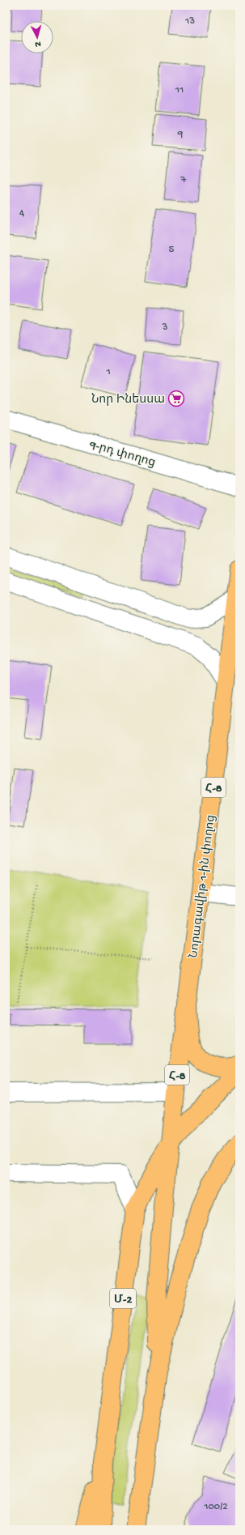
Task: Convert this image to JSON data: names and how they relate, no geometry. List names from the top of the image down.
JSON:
{
  "streets": {
    "main road": ["Հ-8", "Նորագավիթ 1-ին փողոց", "Մ-2"],
    "street": ["9-րդ փողոց"]
  },
  "crossings": [
    ["Նորագավիթ 1-ին փողոց", "Մ-2"]
  ],
  "places": {
    "supermarket": ["Նոր Ինեսսա"]
  },
  "house_numbers": [
    "13",
    "11",
    "9",
    "7",
    "4",
    "5",
    "3",
    "1",
    "100/2"
  ],
  "north": "bottom"
}
